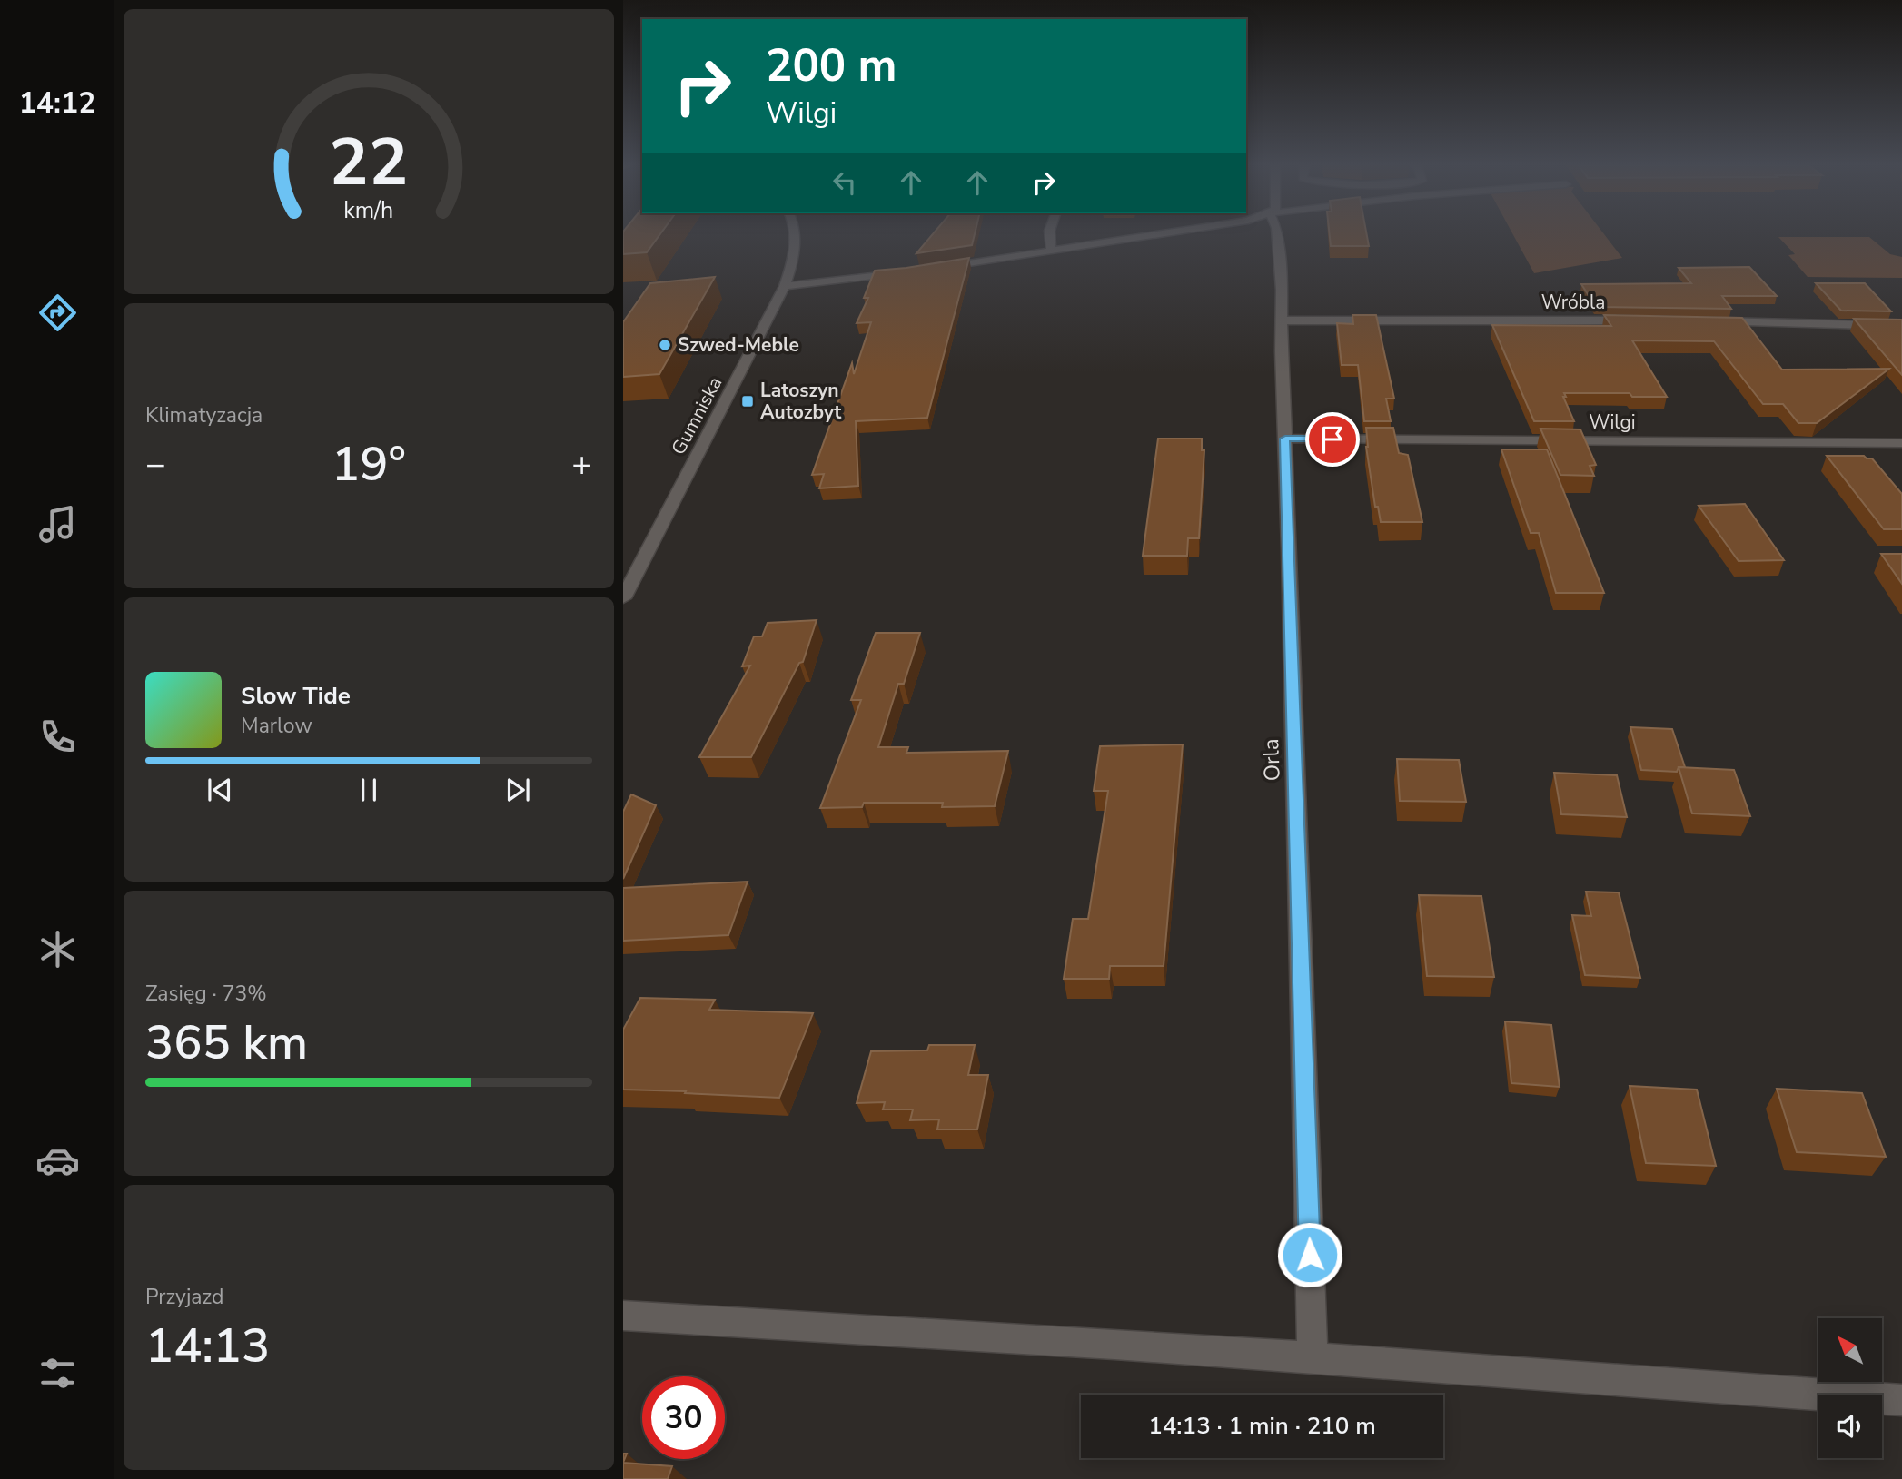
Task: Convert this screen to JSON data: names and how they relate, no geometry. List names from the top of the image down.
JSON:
{
  "streets": {
    "street": [
      "Wróbla",
      "Gumniska",
      "Wilgi",
      "Orla"
    ]
  },
  "crossings": [
    ["Wróbla", "Orla"],
    ["Wilgi", "Orla"]
  ],
  "places": {
    "other": ["Szwed-Meble"],
    "transit": ["Latoszyn Autozbyt"]
  },
  "north": "top left",
  "page": {
    "tabs": "14:12",
    "turn": ["200 m", "Wilgi"],
    "tile": [
      "Klimatyzacja",
      ["Zasięg · 73%", "365 km"],
      ["Przyjazd", "14:13"]
    ],
    "heat": ["−", "19°", "+"],
    "song": ["Slow Tide", "Marlow"],
    "limit": "30",
    "trip": "14:13 · 1 min · 210 m",
    "gauge": ["22", "km/h"]
  }
}
